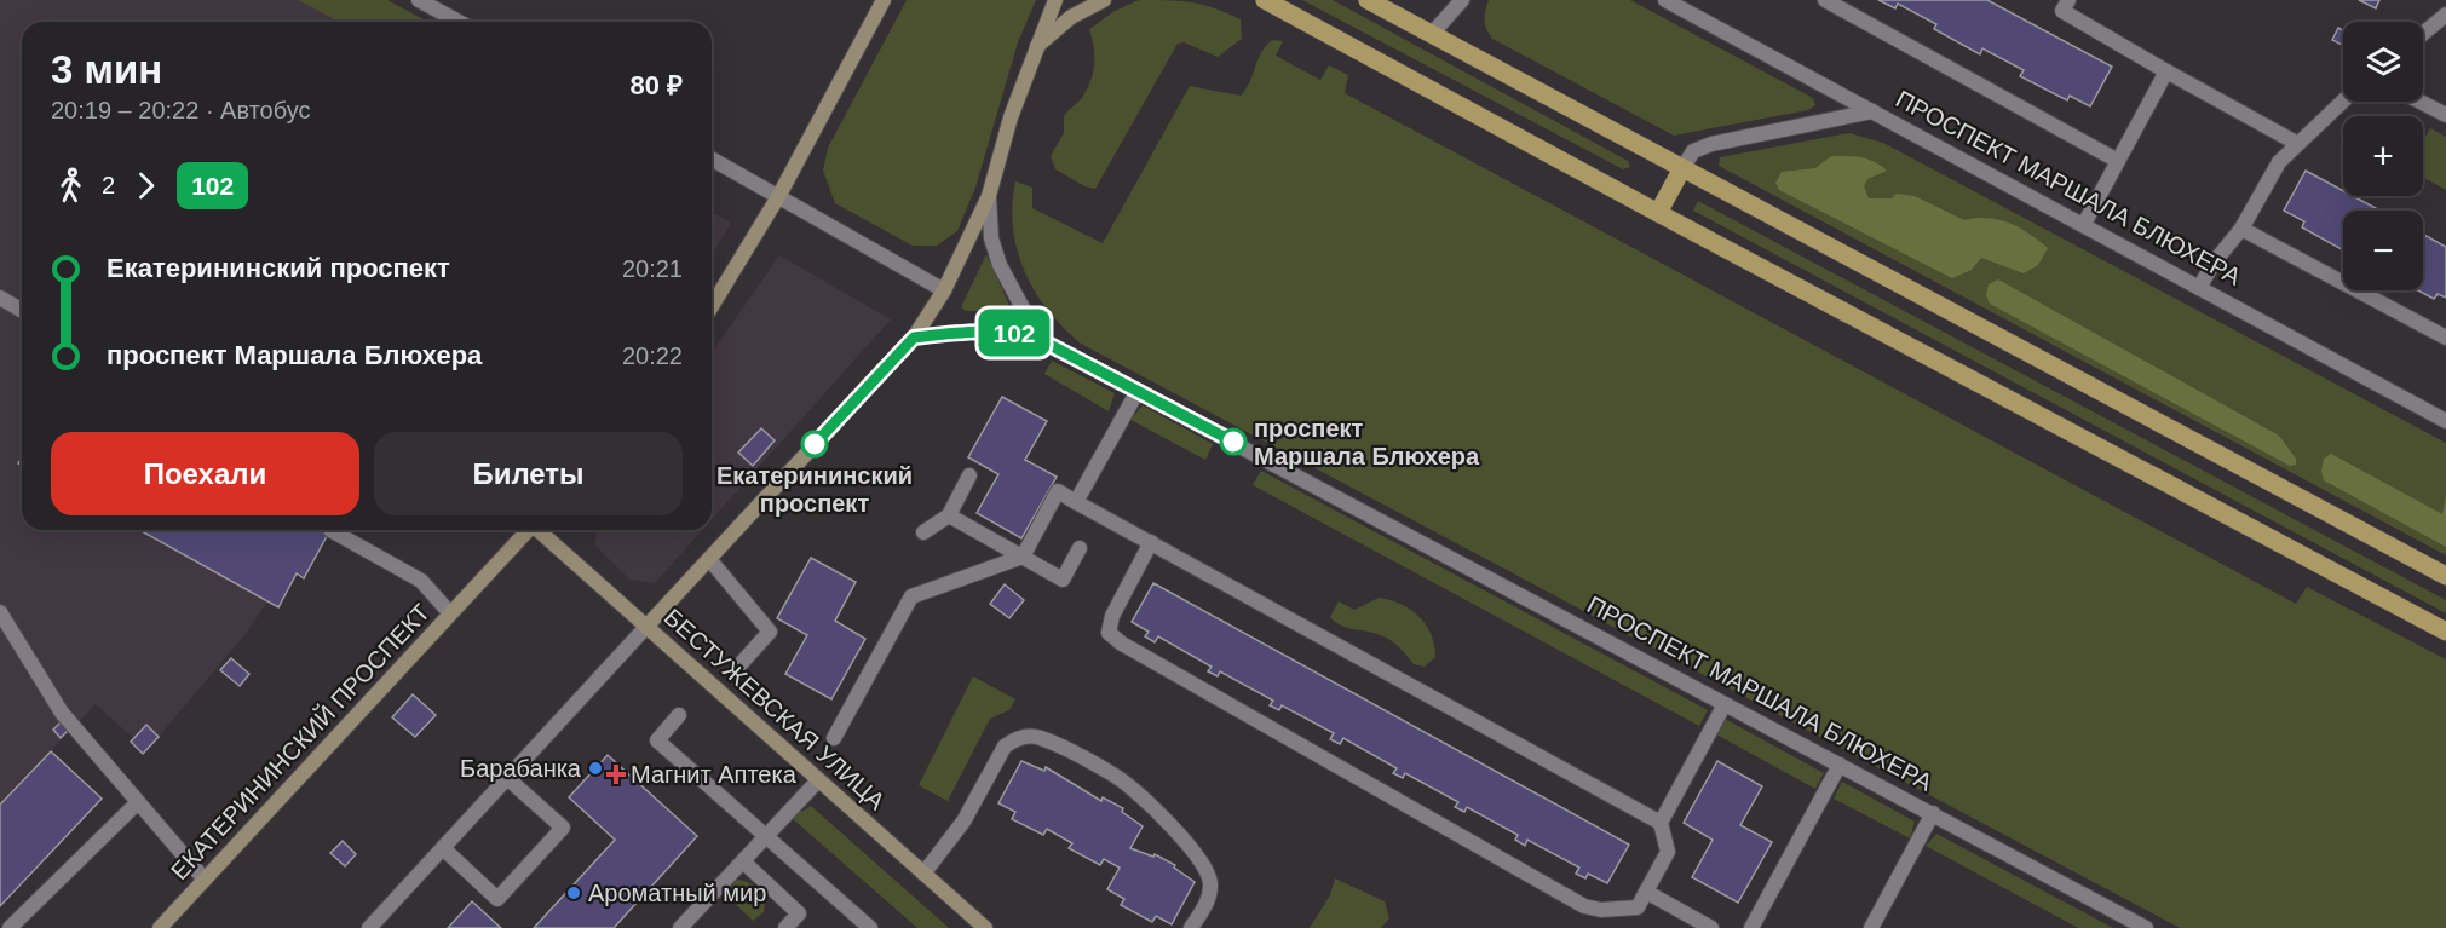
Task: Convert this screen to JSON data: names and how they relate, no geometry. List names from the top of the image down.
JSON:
{
  "streets": {
    "street": ["ПРОСПЕКТ МАРШАЛА БЛЮХЕРА", "БЕСТУЖЕВСКАЯ УЛИЦА", "ЕКАТЕРИНИНСКИЙ ПРОСПЕКТ"]
  },
  "places": {
    "other": [
      "проспект Маршала Блюхера",
      "Екатерининский проспект",
      "Барабанка",
      "Ароматный мир"
    ],
    "health": ["Магнит Аптека"]
  },
  "lines": ["bus line 102"],
  "page": {
    "on_map": "102",
    "map_buttons": ["+", "−"],
    "heading": ["3 мин", "20:19 – 20:22 · Автобус", "80 ₽"],
    "legs": ["2", "102"],
    "list": [
      {
        "name": "Екатерининский проспект",
        "value": "20:21"
      },
      {
        "name": "проспект Маршала Блюхера",
        "value": "20:22"
      }
    ],
    "buttons": ["Поехали", "Билеты"]
  }
}
